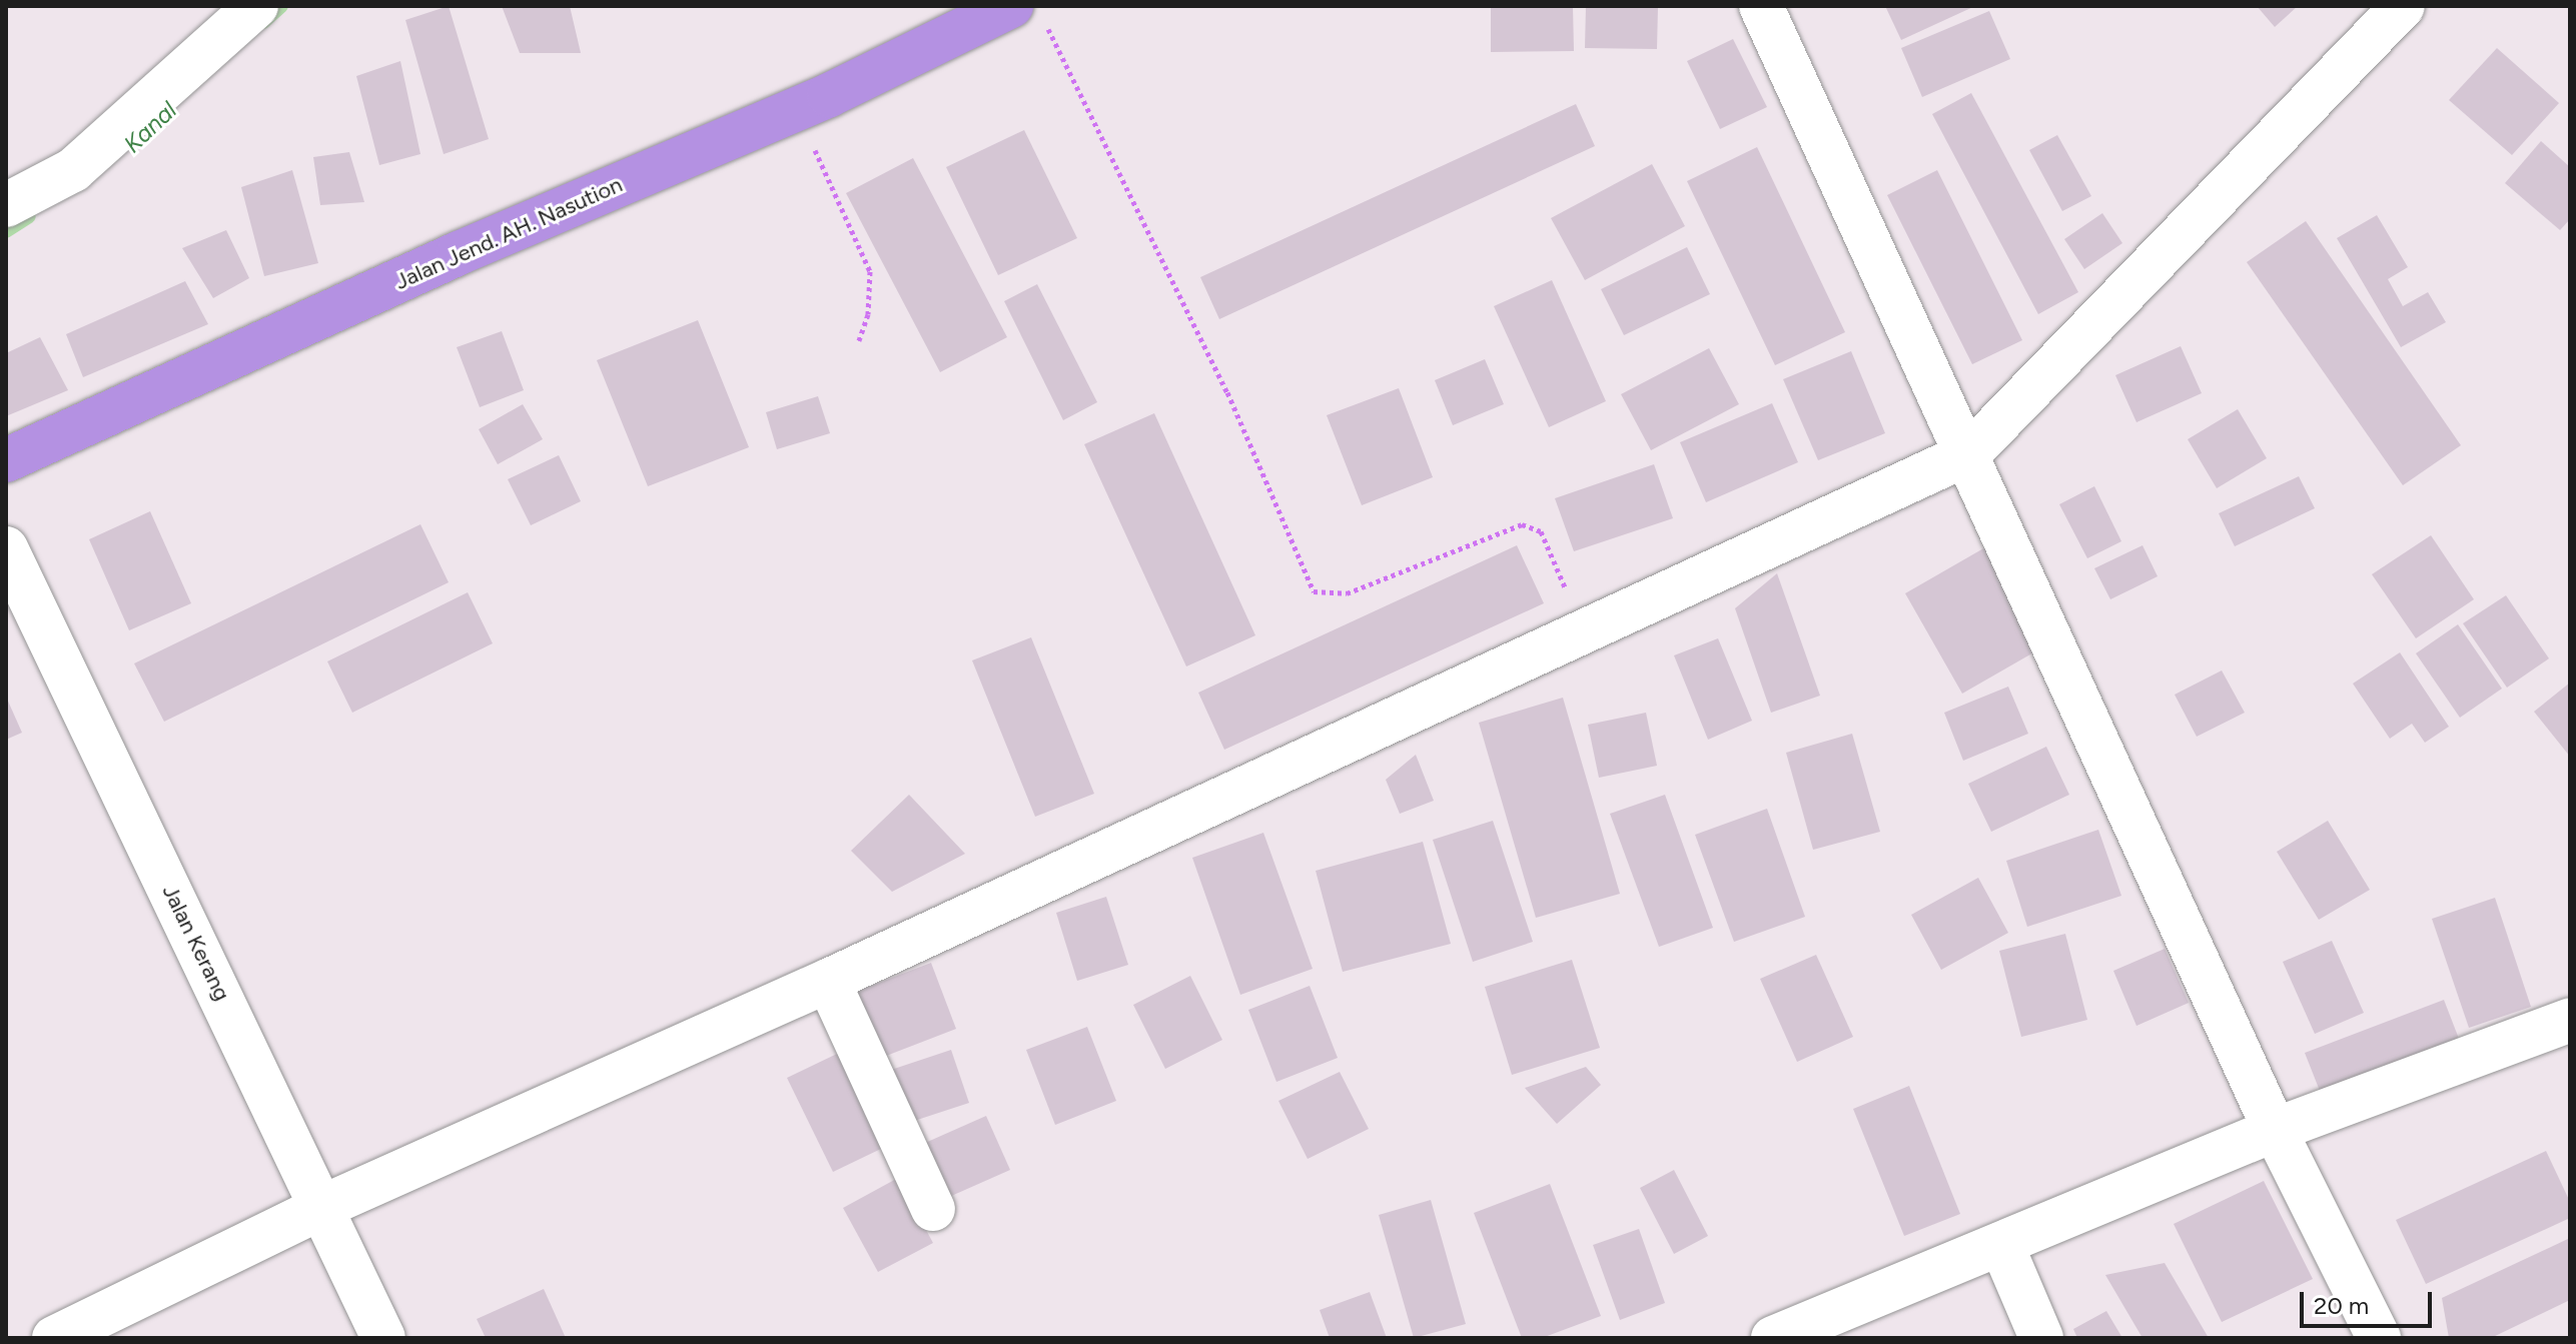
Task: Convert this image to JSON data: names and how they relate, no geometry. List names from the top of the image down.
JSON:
{
  "streets": {
    "highway": ["Jalan Jend. AH. Nasution"],
    "street": ["Jalan Kerang"]
  },
  "water": ["Kanal"],
  "scale_bar": "20 m"
}
